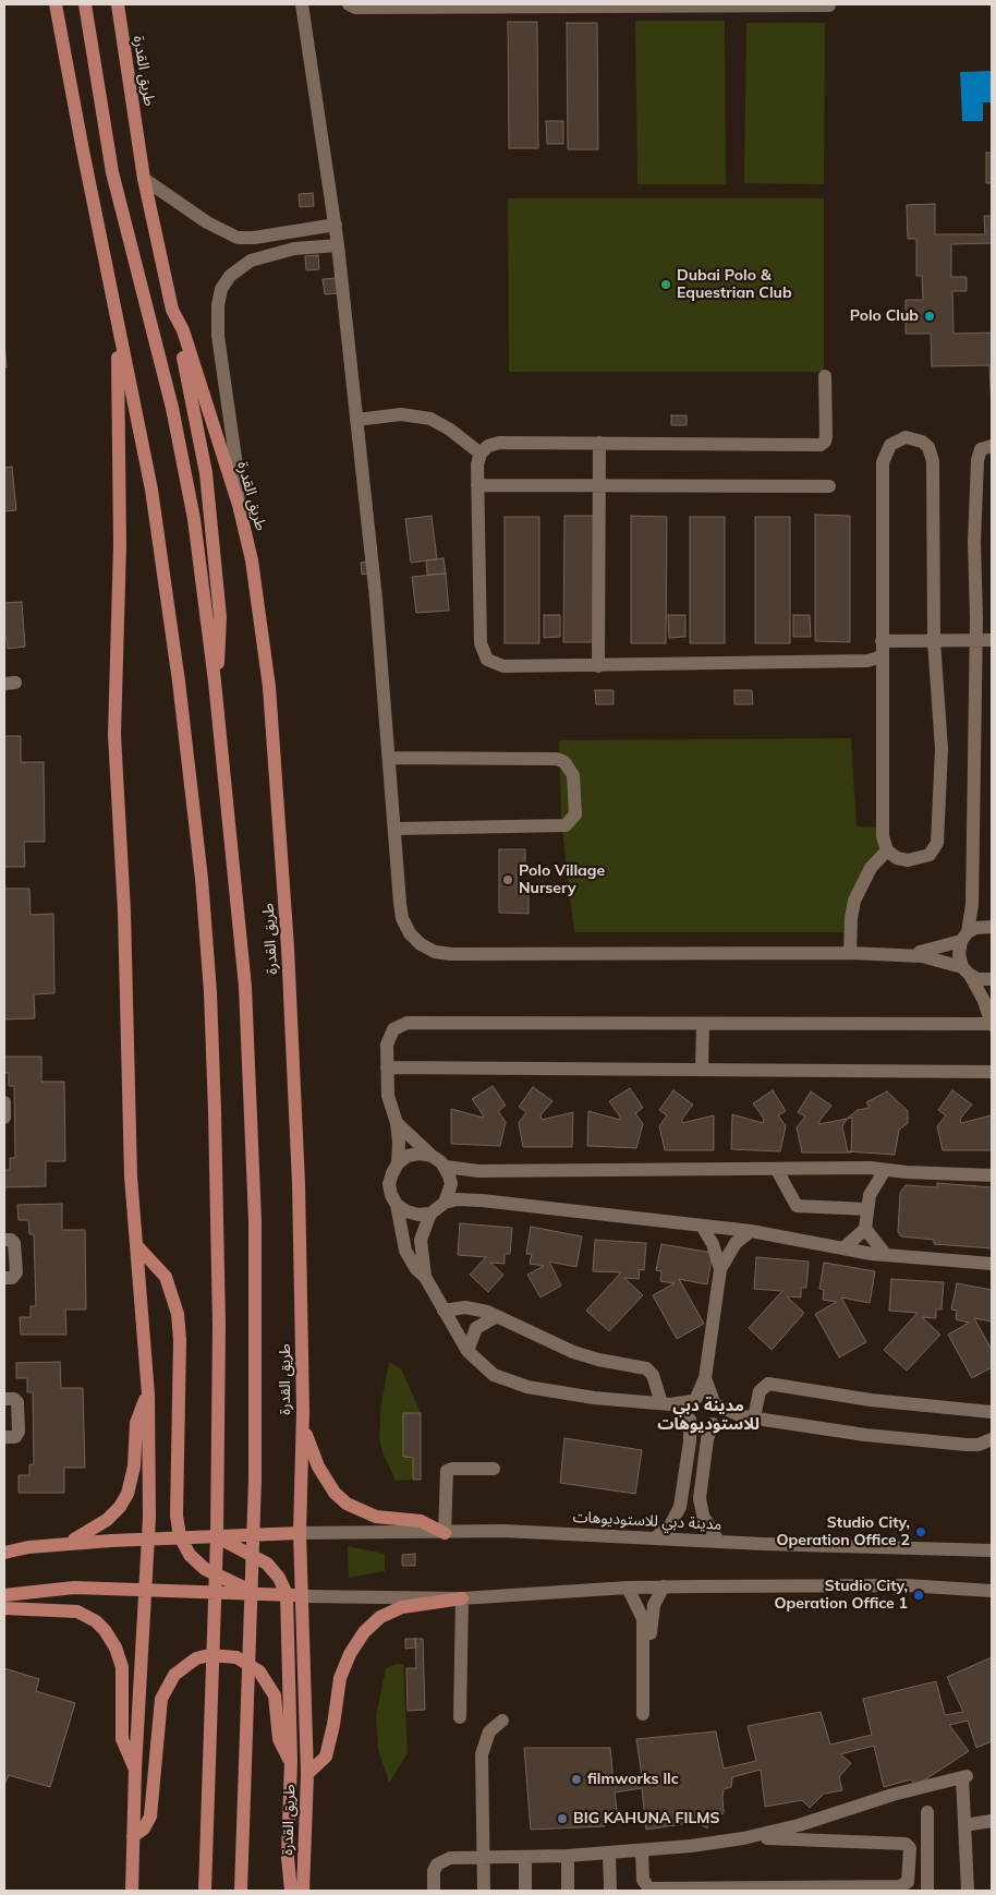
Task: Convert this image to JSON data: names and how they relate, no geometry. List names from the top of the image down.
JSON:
{
  "streets": {
    "main road": ["طريق القدرة"],
    "street": ["مدينة دبي للاستوديوهات"]
  },
  "crossings": [
    ["طريق القدرة", "مدينة دبي للاستوديوهات"]
  ],
  "districts": ["مدينة دبي للاستوديوهات"],
  "places": [
    "Dubai Polo & Equestrian Club",
    "Polo Club",
    "Polo Village Nursery",
    "Studio City, Operation Office 2",
    "Studio City, Operation Office 1",
    "filmworks llc",
    "BIG KAHUNA FILMS"
  ]
}
